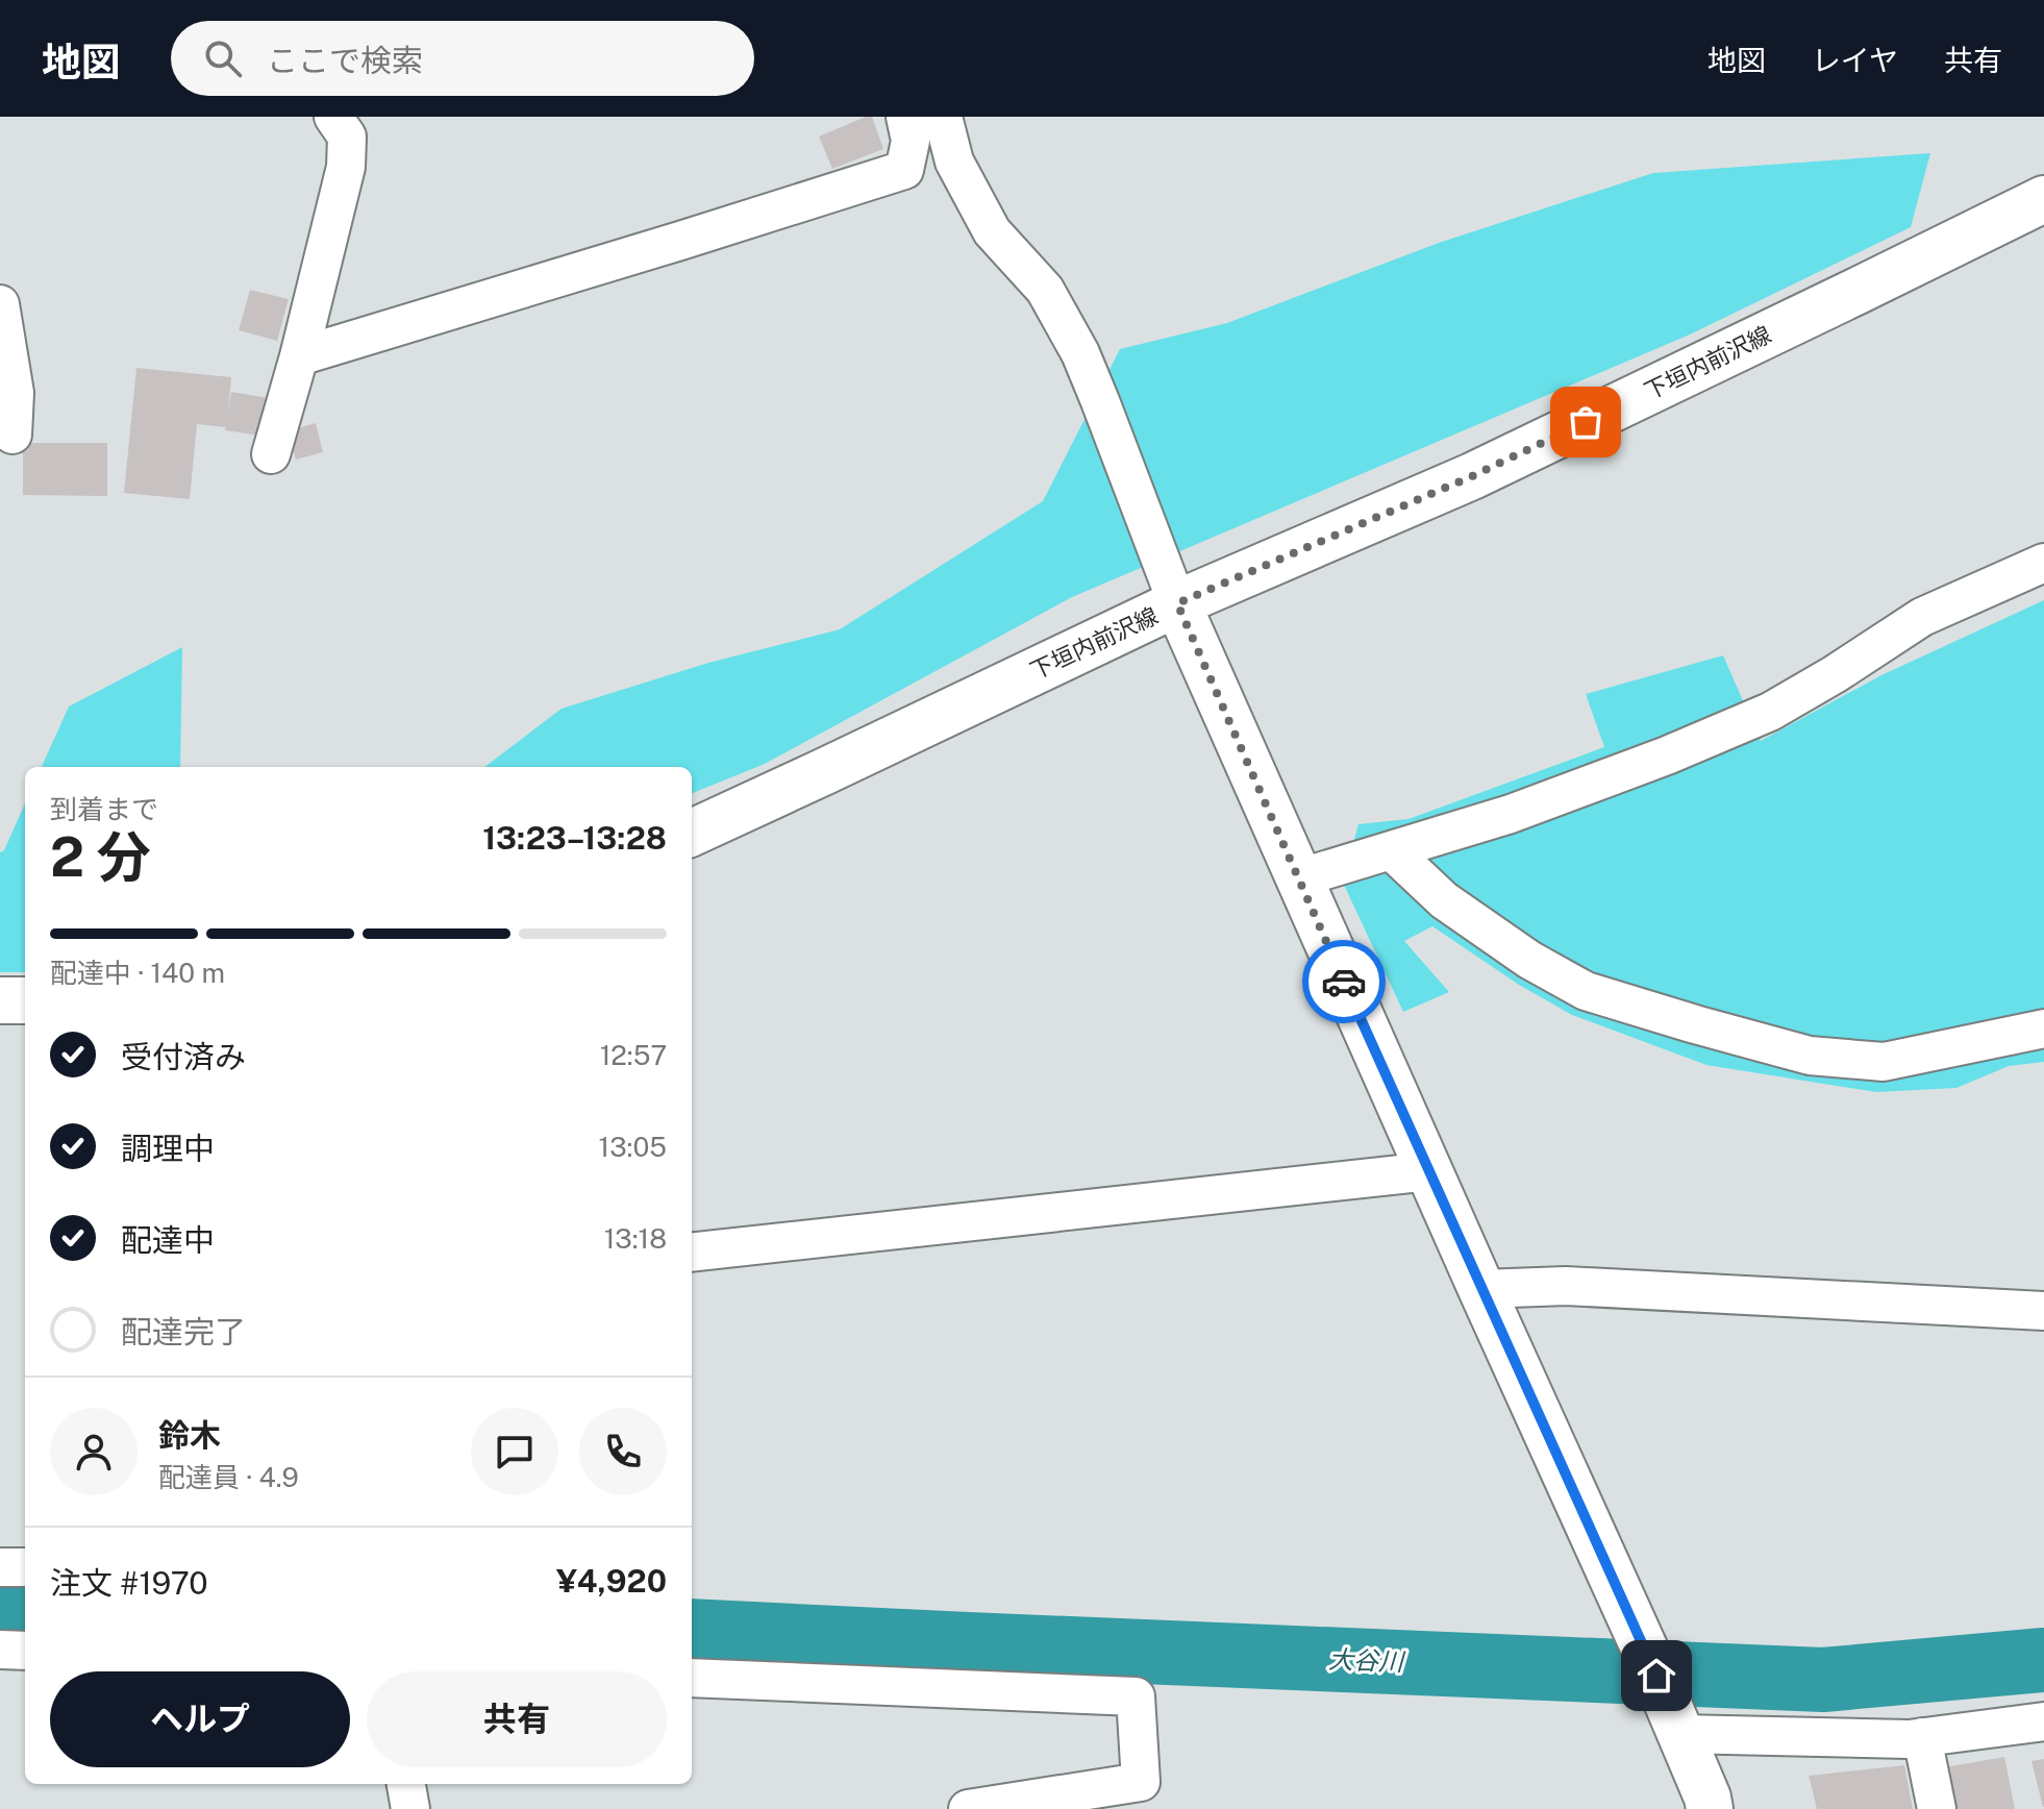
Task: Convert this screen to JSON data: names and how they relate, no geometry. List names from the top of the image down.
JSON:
{
  "streets": {
    "main road": ["下垣内前沢線"]
  },
  "water": ["大谷川"],
  "page": {
    "header": "地図",
    "search": "ここで検索",
    "nav": ["地図", "レイヤ", "共有"],
    "heading": ["2 分", "到着まで", "13:23–13:28"],
    "panel": [
      "鈴木",
      "配達員 · 4.9",
      "注文 #1970",
      "¥4,920"
    ],
    "bar": "配達中 · 140 m",
    "list": [
      ["受付済み", "12:57"],
      ["調理中", "13:05"],
      ["配達中", "13:18"],
      "配達完了"
    ],
    "buttons": ["ヘルプ", "共有"]
  }
}
